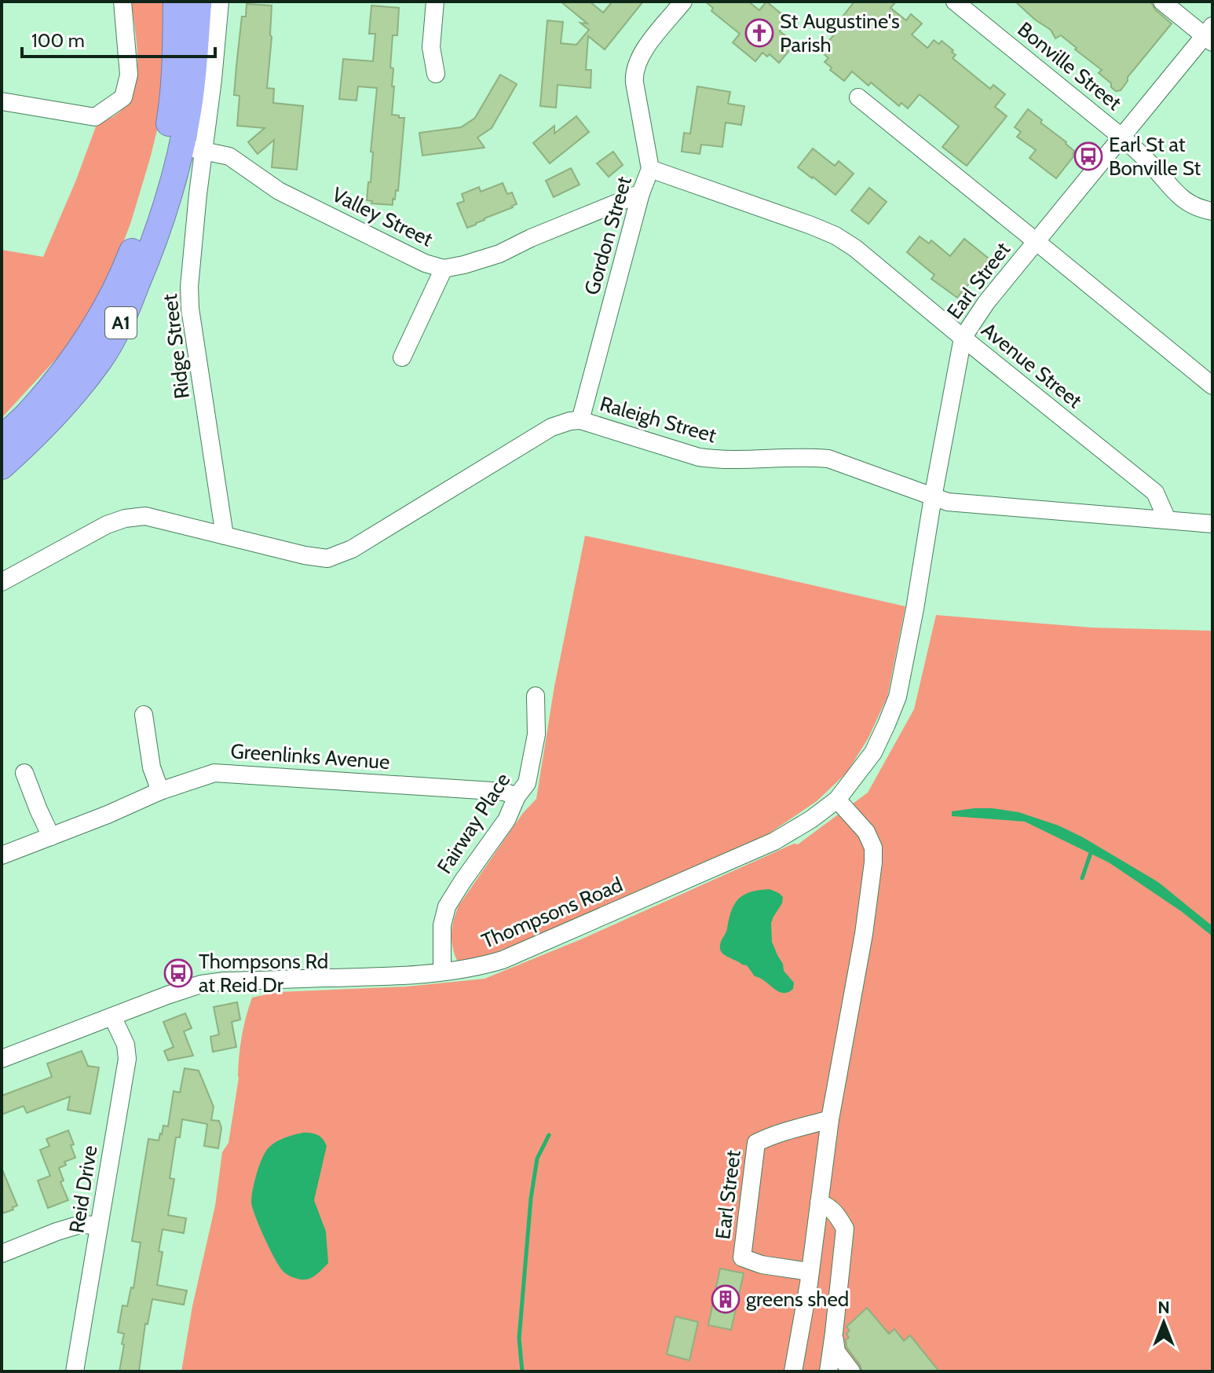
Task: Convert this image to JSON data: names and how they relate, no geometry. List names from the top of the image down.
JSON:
{
  "streets": {
    "highway": ["A1"],
    "street": [
      "Bonville Street",
      "Valley Street",
      "Gordon Street",
      "Earl Street",
      "Ridge Street",
      "Avenue Street",
      "Raleigh Street",
      "Greenlinks Avenue",
      "Fairway Place",
      "Thompsons Road",
      "Reid Drive"
    ]
  },
  "crossings": [
    ["Bonville Street", "Earl Street"],
    ["Valley Street", "Gordon Street"],
    ["Valley Street", "A1"],
    ["Valley Street", "Ridge Street"],
    ["Gordon Street", "Avenue Street"],
    ["Gordon Street", "Raleigh Street"],
    ["Earl Street", "Avenue Street"],
    ["Earl Street", "Raleigh Street"],
    ["Earl Street", "Thompsons Road"],
    ["A1", "Ridge Street"],
    ["Ridge Street", "Raleigh Street"],
    ["Avenue Street", "Raleigh Street"],
    ["Greenlinks Avenue", "Fairway Place"],
    ["Fairway Place", "Thompsons Road"],
    ["Thompsons Road", "Reid Drive"]
  ],
  "places": {
    "church": ["St Augustine's Parish"],
    "bus stop": ["Earl St at Bonville St", "Thompsons Rd at Reid Dr"],
    "building": ["greens shed"]
  },
  "scale_bar": "100 m",
  "north": "top"
}
